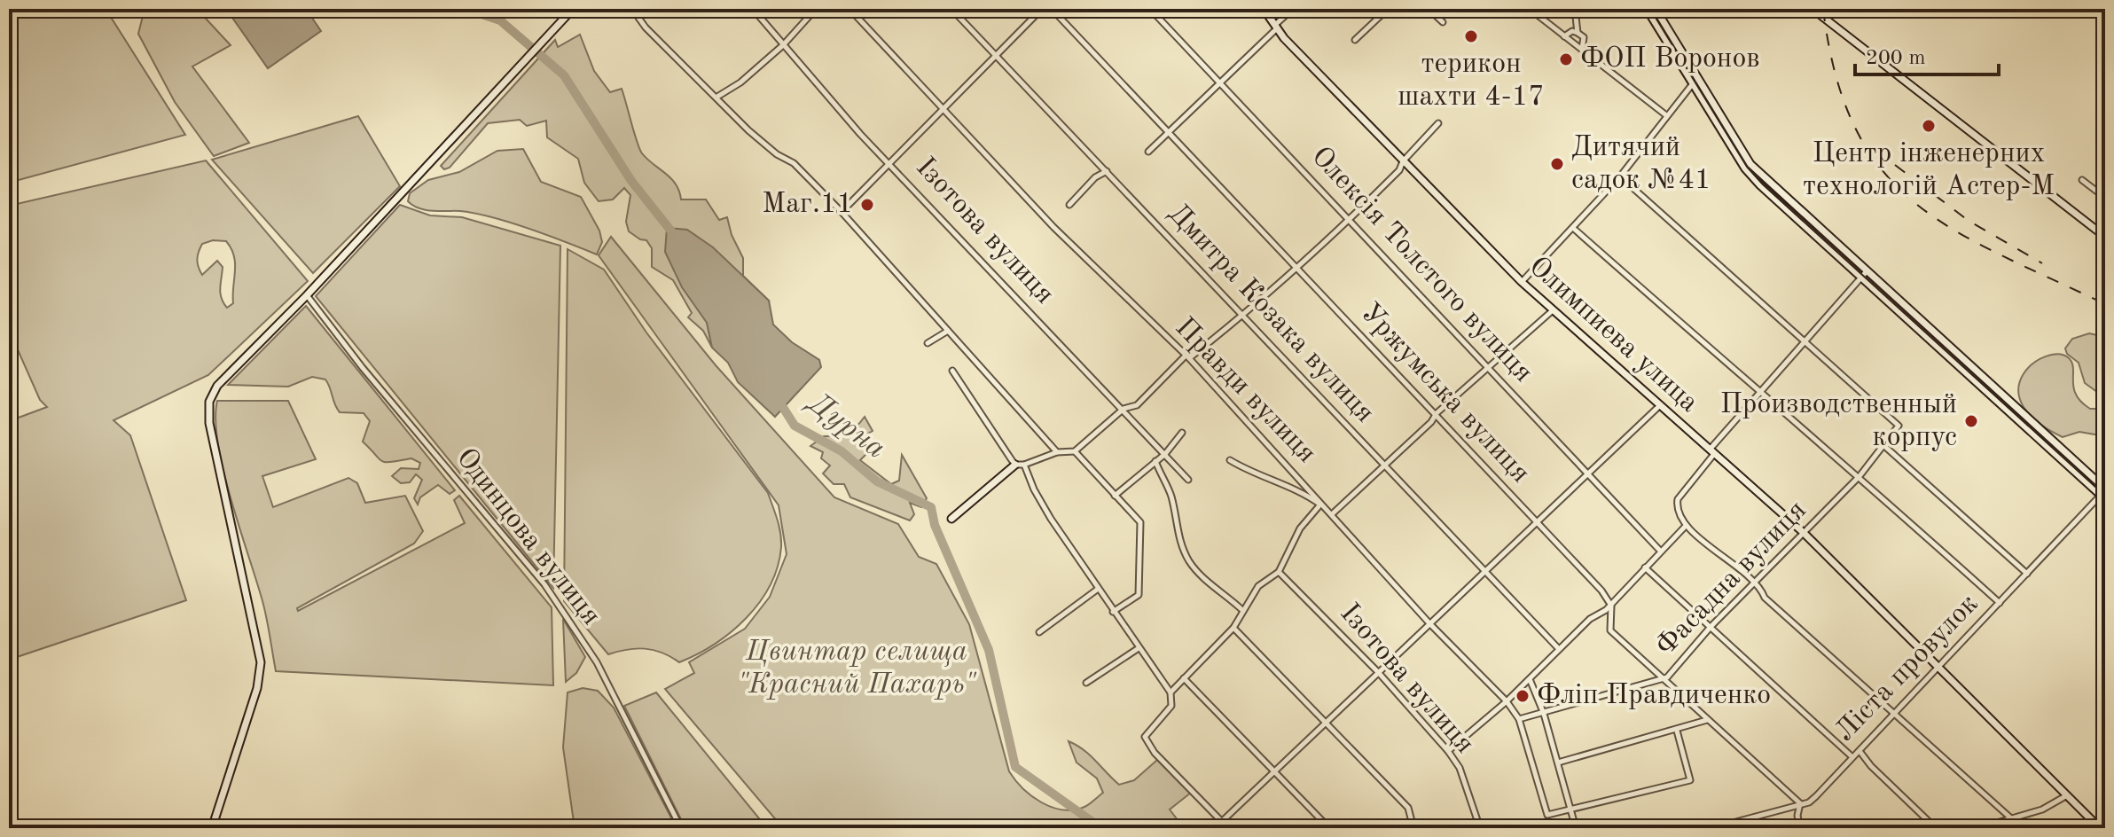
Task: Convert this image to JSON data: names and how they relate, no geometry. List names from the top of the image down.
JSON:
{
  "streets": {
    "main road": ["Олимпиева улица"],
    "street": [
      "Ізотова вулиця",
      "Олексія Толстого вулиця",
      "Дмитра Козака вулиця",
      "Правди вулиця",
      "Уржумська вулиця",
      "Одинцова вулиця",
      "Фасадна вулиця",
      "Ліста провулок"
    ]
  },
  "crossings": [
    ["Олимпиева улица", "Фасадна вулиця"],
    ["Олимпиева улица", "Ліста провулок"],
    ["Правди вулиця", "Фасадна вулиця"],
    ["Уржумська вулиця", "Фасадна вулиця"],
    ["Уржумська вулиця", "Ліста провулок"]
  ],
  "water": ["Дурна"],
  "parks": ["Цвинтар селища \"Красний Пахарь\""],
  "places": [
    "терикон шахти 4-17",
    "ФОП Воронов",
    "Центр інженерних технологій Астер-М",
    "Дитячий садок №41",
    "Маг.11",
    "Производственный корпус",
    "Фліп Правдиченко"
  ],
  "scale_bar": "200 m"
}
